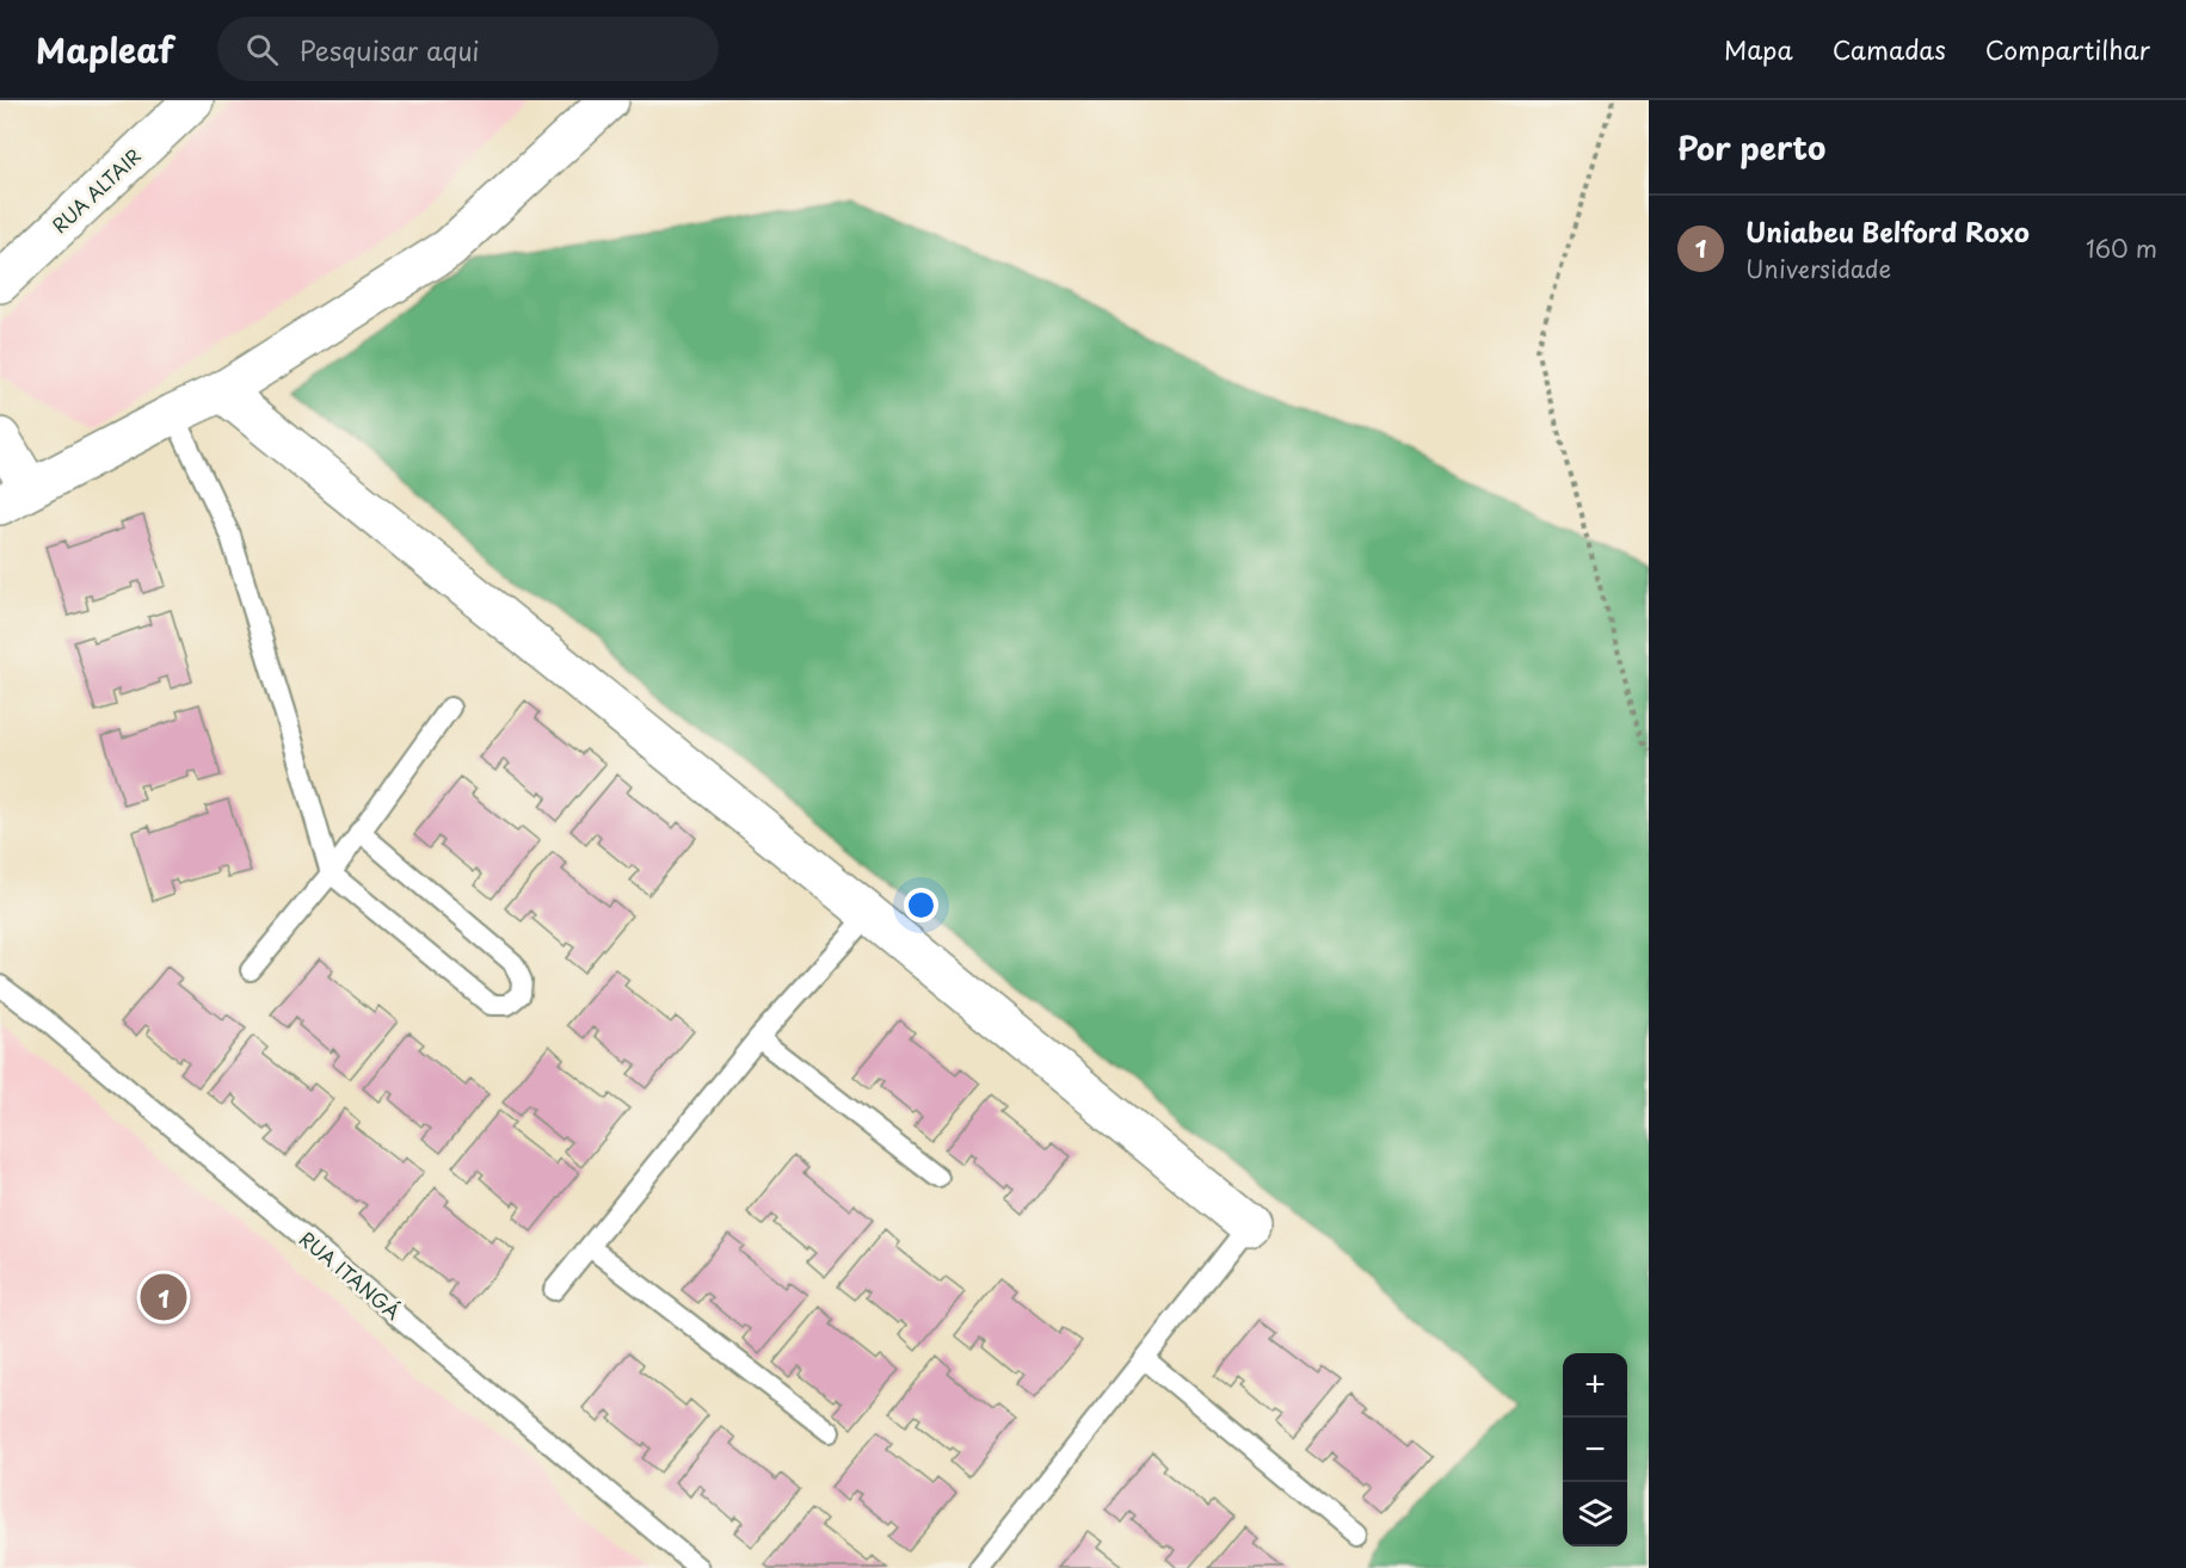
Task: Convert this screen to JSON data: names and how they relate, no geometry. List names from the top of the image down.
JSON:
{
  "streets": {
    "street": ["RUA ALTAIR"],
    "lane": ["RUA ITANGÁ"]
  },
  "page": {
    "header": "Mapleaf",
    "search": "Pesquisar aqui",
    "nav": ["Mapa", "Camadas", "Compartilhar"],
    "heading": "Por perto",
    "list": [
      {
        "mark": "1",
        "name": "Uniabeu Belford Roxo",
        "note": "Universidade",
        "value": "160 m"
      }
    ],
    "pins": "1",
    "map_buttons": ["+", "−"]
  }
}
